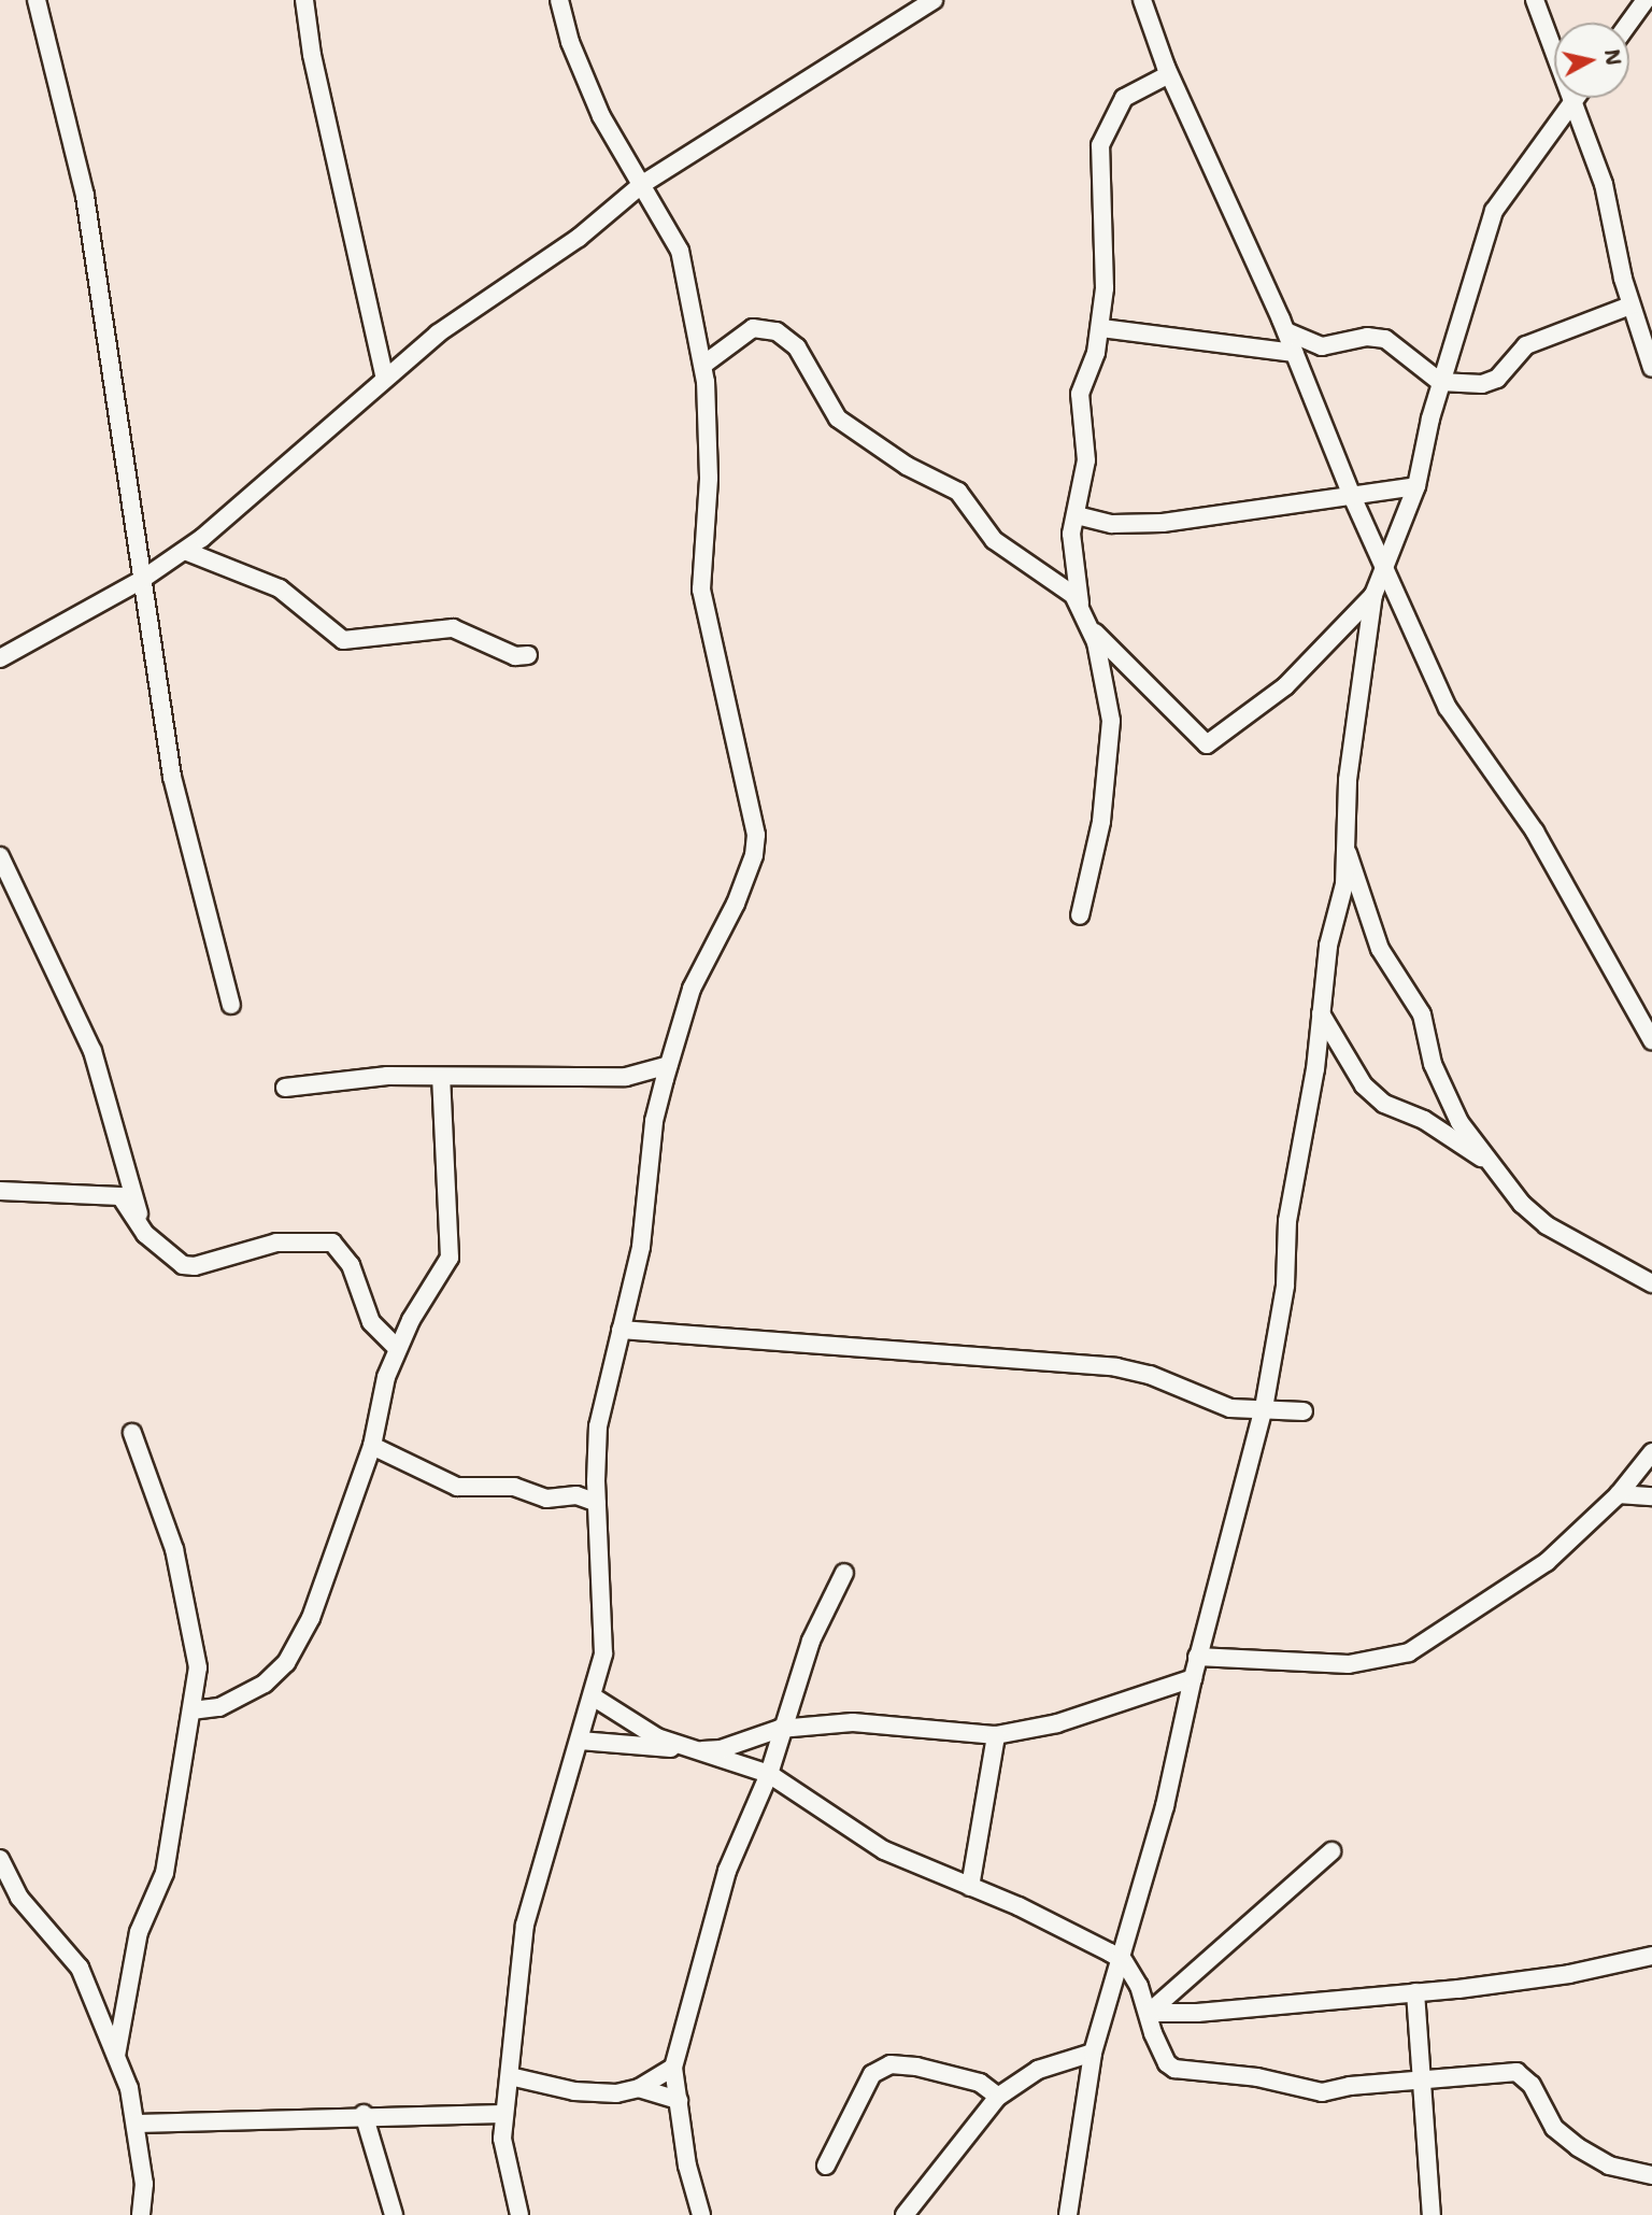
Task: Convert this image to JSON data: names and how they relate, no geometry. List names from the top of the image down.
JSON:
{
  "north": "right"
}
